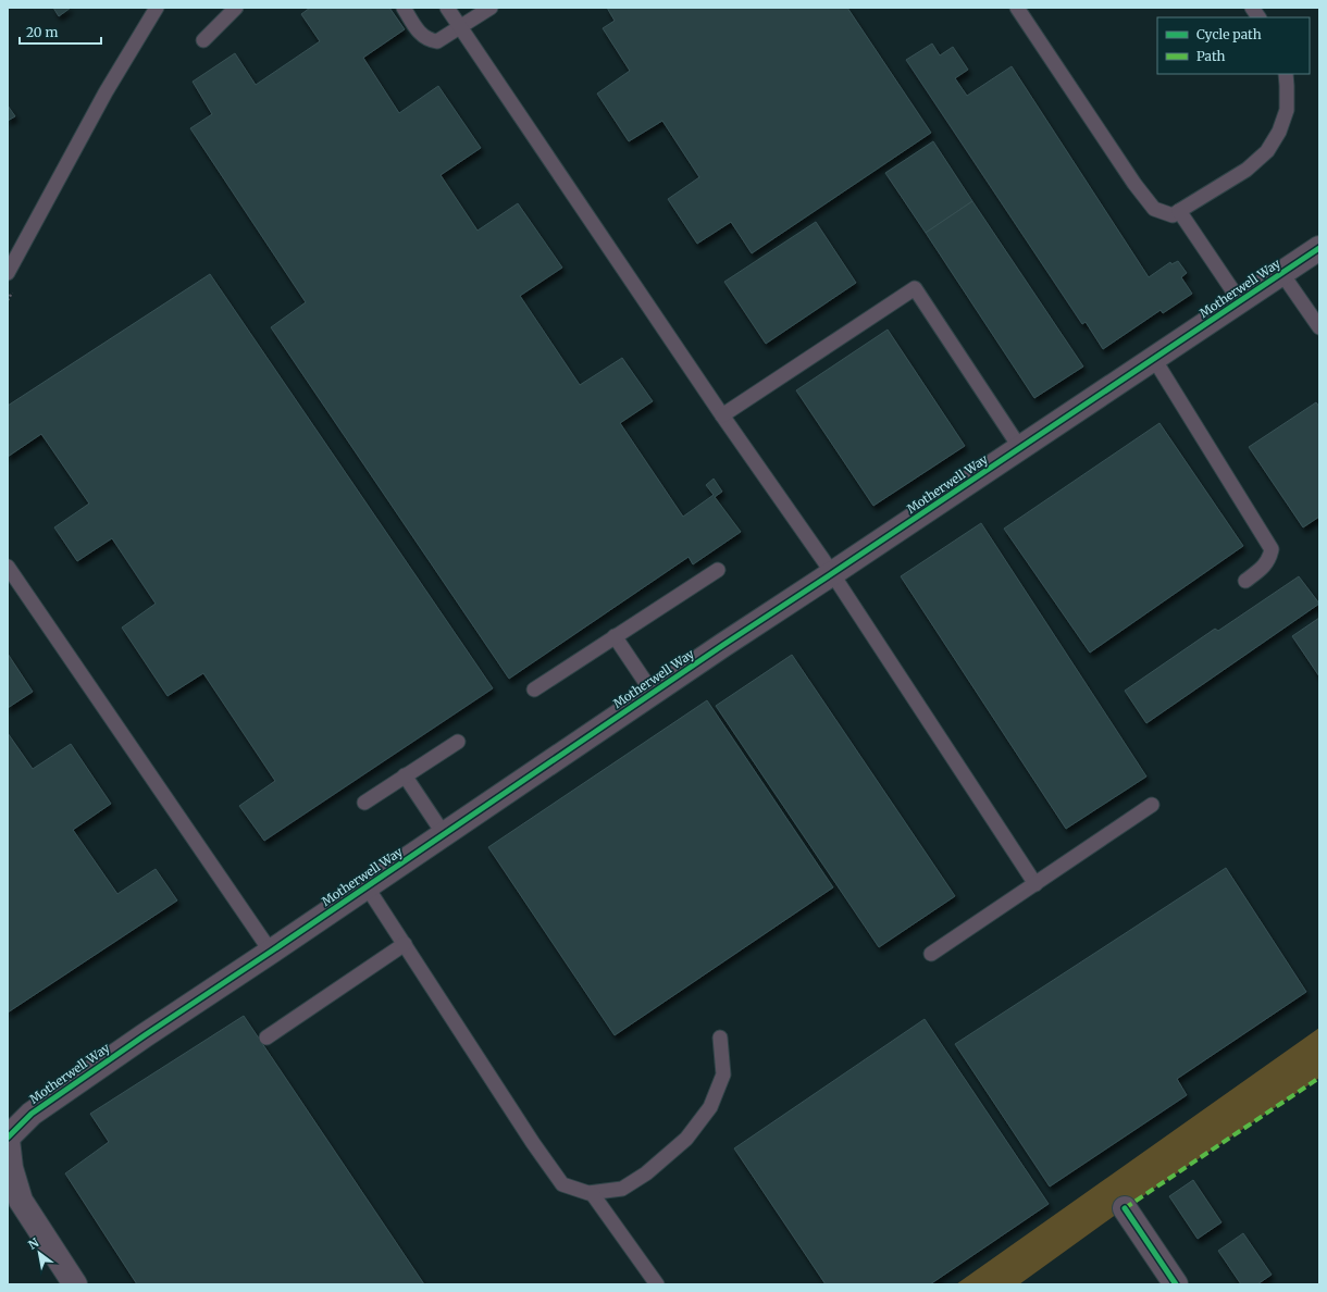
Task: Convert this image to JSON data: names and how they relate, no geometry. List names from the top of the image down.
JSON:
{
  "streets": {
    "street": ["Motherwell Way"]
  },
  "legend": ["Cycle path", "Path"],
  "scale_bar": "20 m",
  "north": "top left"
}
